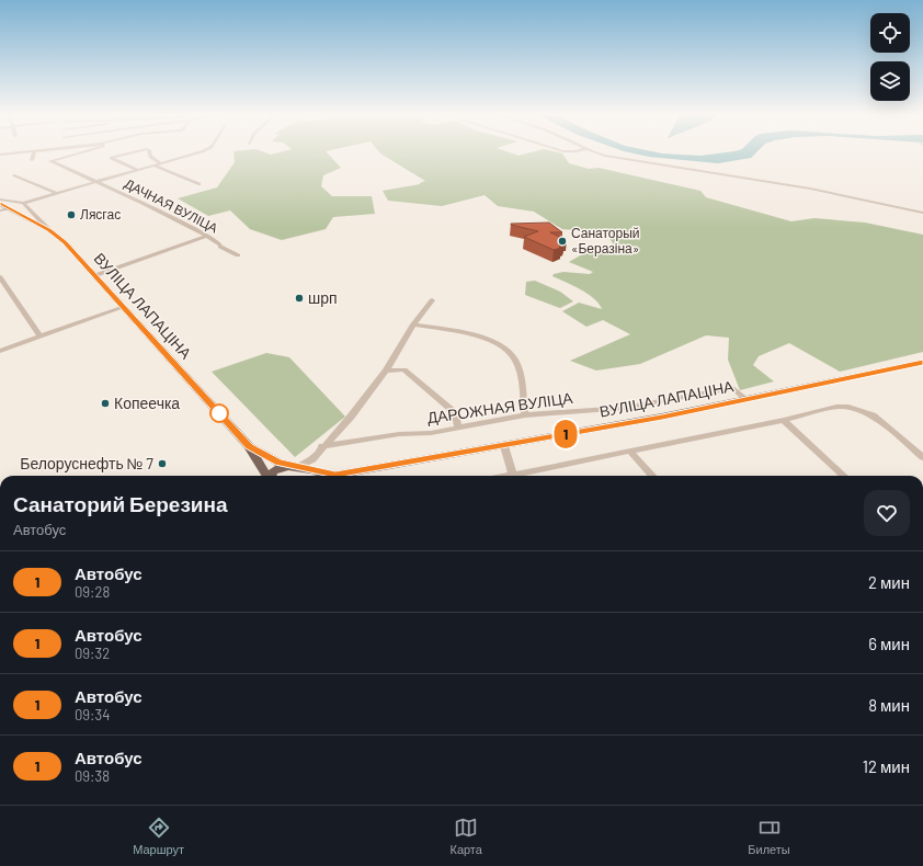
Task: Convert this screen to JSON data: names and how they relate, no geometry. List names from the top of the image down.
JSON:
{
  "streets": {
    "main road": ["ВУЛІЦА ЛАПАЦІНА"],
    "street": ["ДАЧНАЯ ВУЛІЦА", "ДАРОЖНАЯ ВУЛІЦА"]
  },
  "crossings": [
    ["ВУЛІЦА ЛАПАЦІНА", "ДАРОЖНАЯ ВУЛІЦА"]
  ],
  "places": [
    "Лясгас",
    "Санаторый «Беразіна»",
    "шрп",
    "Копеечка",
    "Белоруснефть № 7"
  ],
  "lines": ["bus line 1"],
  "page": {
    "on_map": "1",
    "heading": ["Санаторий Березина", "Автобус"],
    "list": [
      {
        "mark": "1",
        "name": "Автобус",
        "note": "09:28",
        "value": "2 мин"
      },
      {
        "mark": "1",
        "name": "Автобус",
        "note": "09:32",
        "value": "6 мин"
      },
      {
        "mark": "1",
        "name": "Автобус",
        "note": "09:34",
        "value": "8 мин"
      },
      {
        "mark": "1",
        "name": "Автобус",
        "note": "09:38",
        "value": "12 мин"
      }
    ],
    "tabs": ["Маршрут", "Карта", "Билеты"]
  }
}
